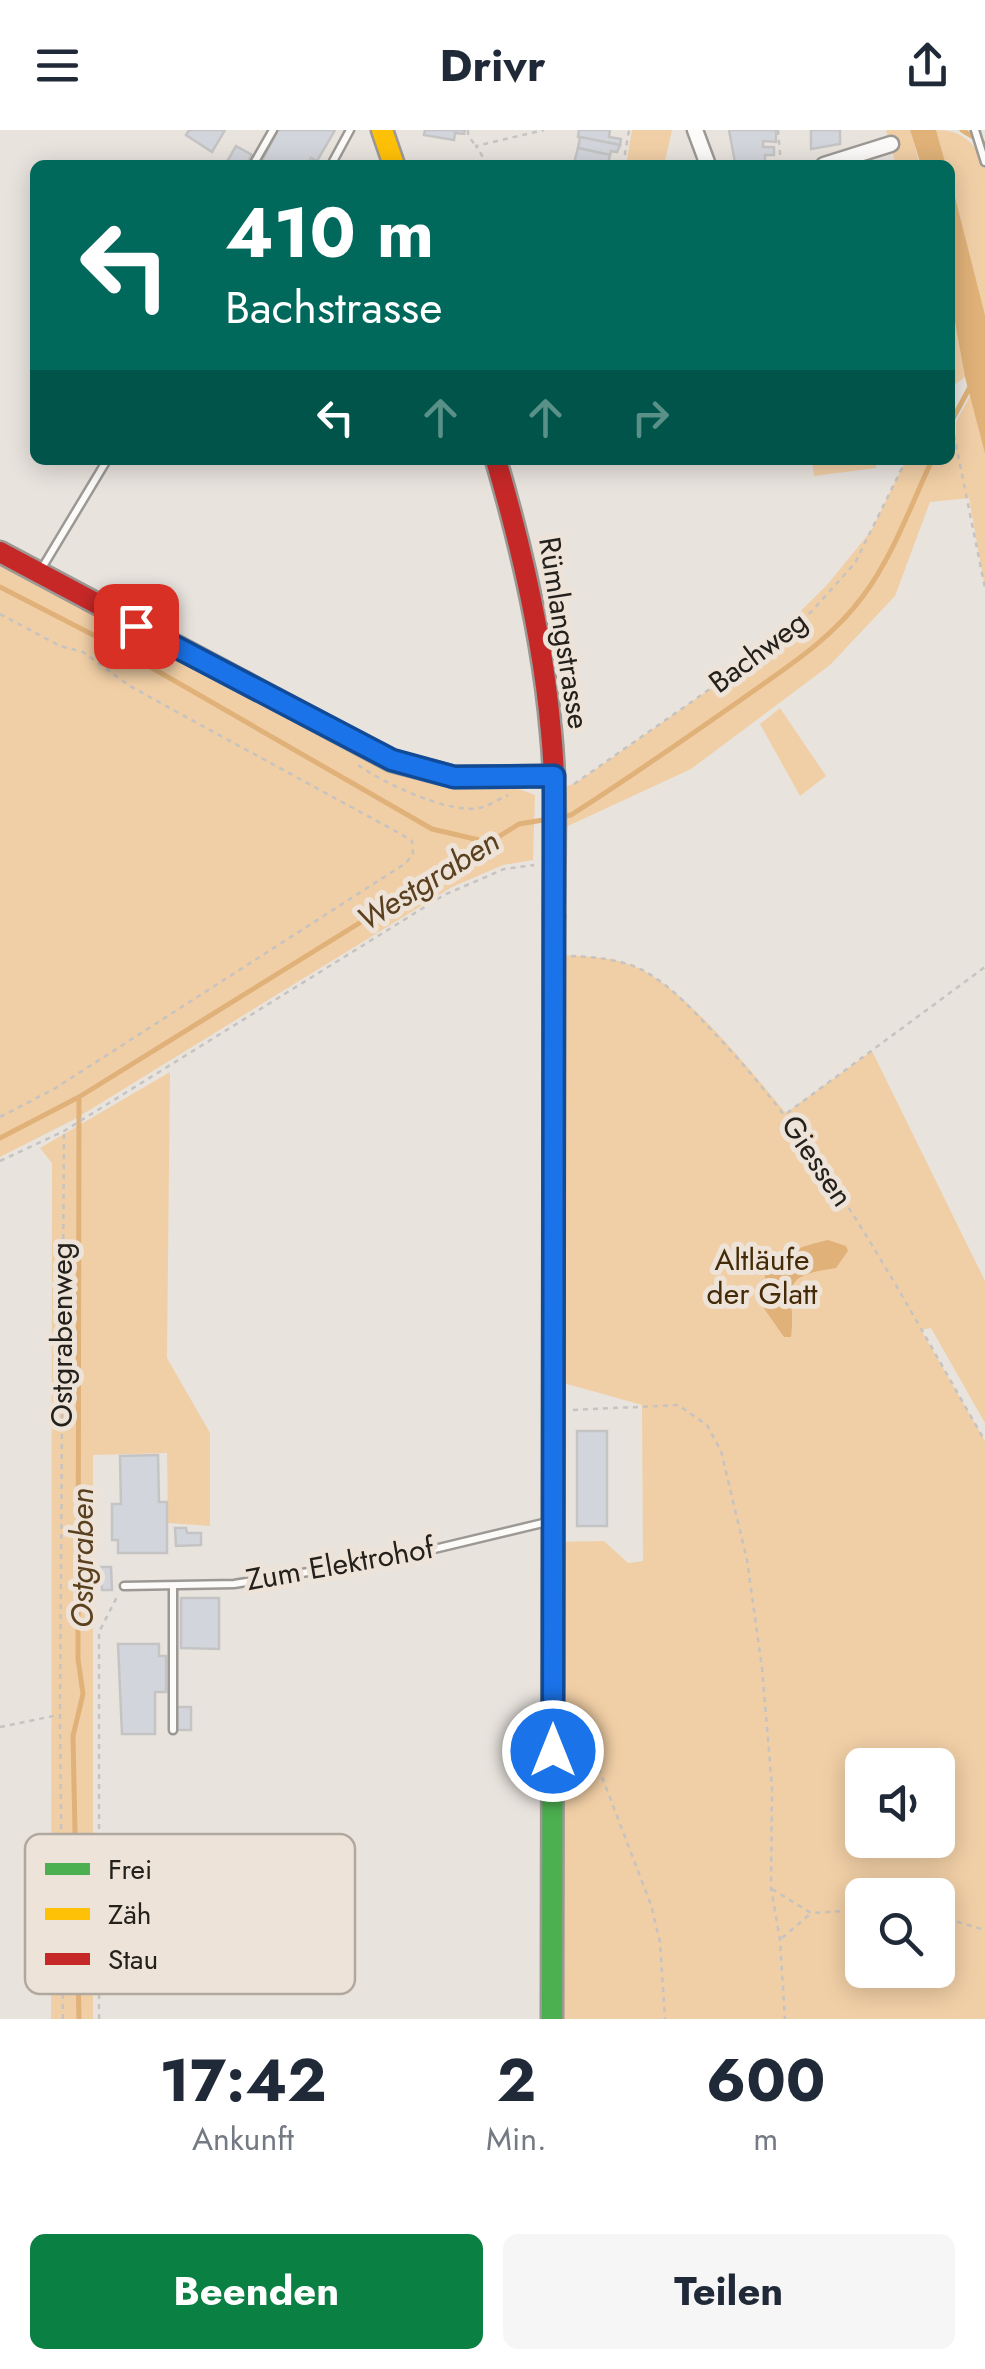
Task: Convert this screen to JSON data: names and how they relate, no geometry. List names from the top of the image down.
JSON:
{
  "streets": {
    "street": ["Rümlangstrasse"],
    "lane": ["Zum Elektrohof"],
    "path": ["Bachweg", "Giessen", "Ostgrabenweg"]
  },
  "crossings": [
    ["Rümlangstrasse", "Bachweg"],
    ["Rümlangstrasse", "Zum Elektrohof"]
  ],
  "water": ["Westgraben", "Ostgraben"],
  "parks": ["Altläufe der Glatt"],
  "legend": ["Frei", "Zäh", "Stau"],
  "page": {
    "header": "Drivr",
    "turn": ["410 m", "Bachstrasse"],
    "eta": [
      "17:42",
      "Ankunft",
      "2",
      "Min.",
      "600",
      "m"
    ],
    "buttons": ["Beenden", "Teilen"]
  }
}
